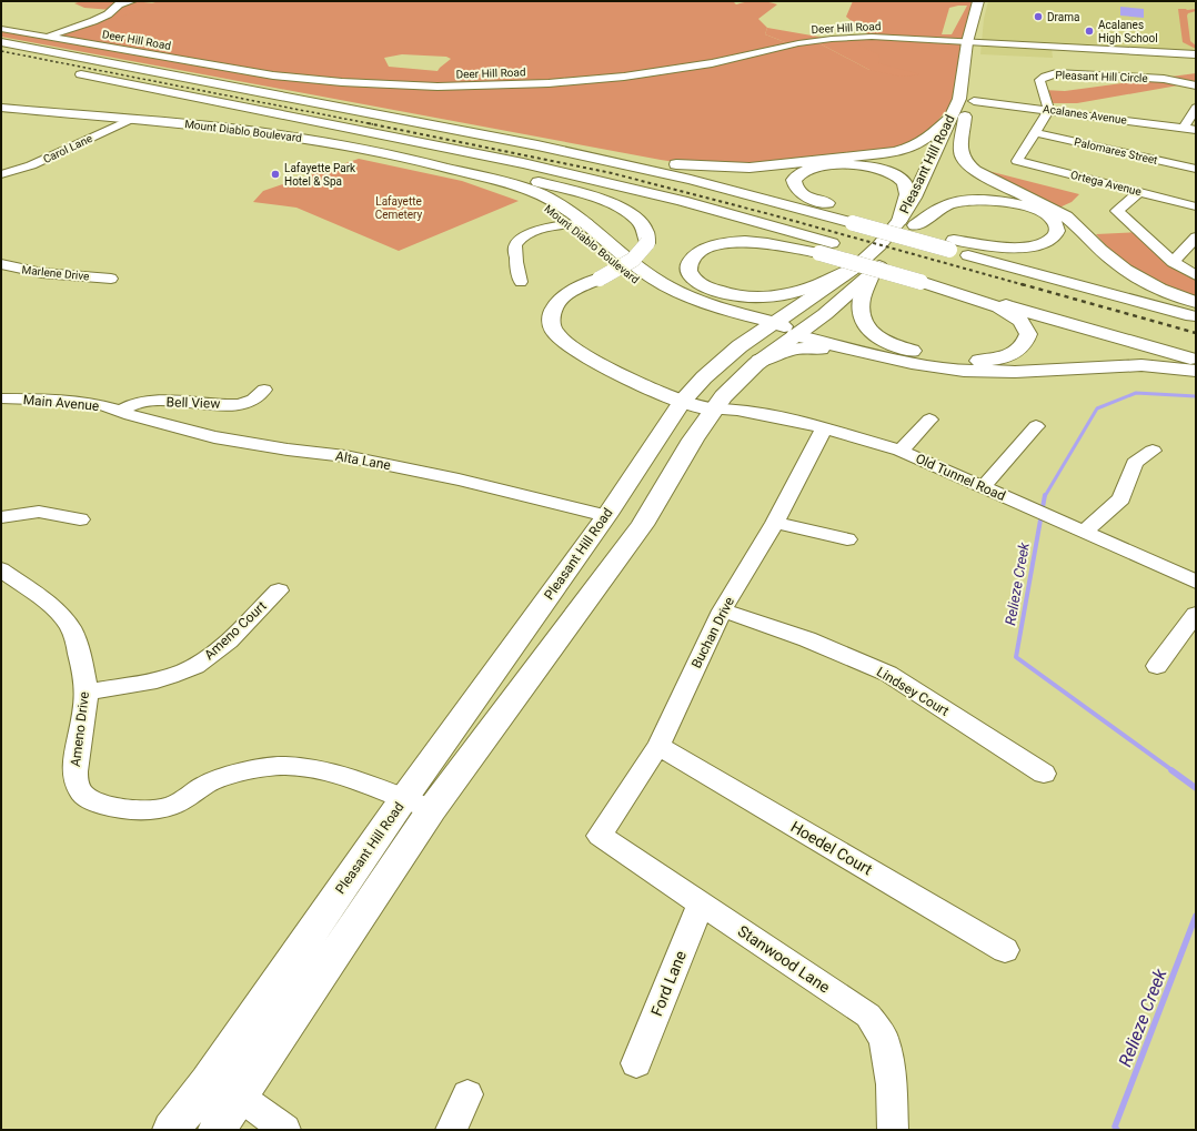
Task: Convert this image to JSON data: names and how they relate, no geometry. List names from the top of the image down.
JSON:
{
  "streets": {
    "main road": ["Mount Diablo Boulevard", "Pleasant Hill Road"],
    "street": [
      "Deer Hill Road",
      "Pleasant Hill Circle",
      "Acalanes Avenue",
      "Carol Lane",
      "Palomares Street",
      "Ortega Avenue",
      "Marlene Drive",
      "Main Avenue",
      "Bell View",
      "Alta Lane",
      "Old Tunnel Road",
      "Ameno Court",
      "Buchan Drive",
      "Lindsey Court",
      "Ameno Drive",
      "Hoedel Court",
      "Stanwood Lane",
      "Ford Lane"
    ]
  },
  "crossings": [
    ["Deer Hill Road", "Pleasant Hill Road"],
    ["Pleasant Hill Circle", "Acalanes Avenue"],
    ["Acalanes Avenue", "Pleasant Hill Road"],
    ["Mount Diablo Boulevard", "Carol Lane"],
    ["Mount Diablo Boulevard", "Pleasant Hill Road"],
    ["Palomares Street", "Ortega Avenue"],
    ["Pleasant Hill Road", "Alta Lane"],
    ["Pleasant Hill Road", "Old Tunnel Road"],
    ["Pleasant Hill Road", "Ameno Drive"],
    ["Main Avenue", "Bell View"],
    ["Main Avenue", "Alta Lane"],
    ["Bell View", "Alta Lane"],
    ["Old Tunnel Road", "Buchan Drive"],
    ["Ameno Court", "Ameno Drive"],
    ["Buchan Drive", "Lindsey Court"],
    ["Buchan Drive", "Hoedel Court"],
    ["Buchan Drive", "Stanwood Lane"],
    ["Stanwood Lane", "Ford Lane"]
  ],
  "water": ["Relieze Creek"],
  "parks": ["Lafayette Cemetery"],
  "places": ["Drama", "Acalanes High School", "Lafayette Park Hotel & Spa"]
}
